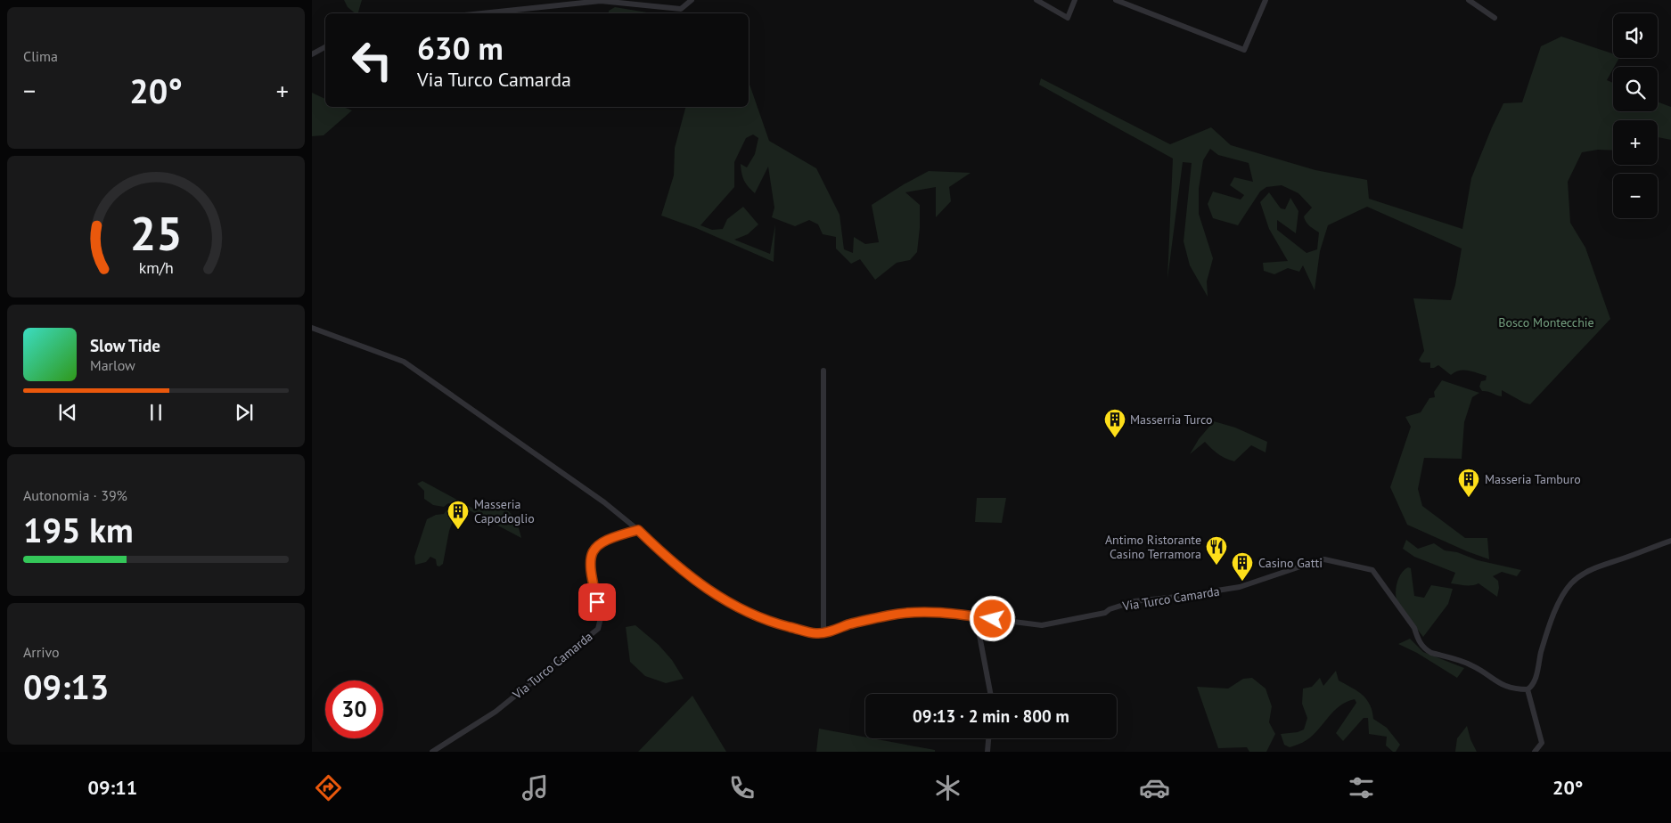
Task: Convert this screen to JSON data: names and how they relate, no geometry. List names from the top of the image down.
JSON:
{
  "streets": {
    "street": ["Via Turco Camarda"]
  },
  "parks": ["Bosco Montecchie"],
  "places": {
    "building": [
      "Masserria Turco",
      "Masseria Tamburo",
      "Masseria Capodoglio",
      "Casino Gatti"
    ],
    "restaurant": ["Antimo Ristorante Casino Terramora"]
  },
  "page": {
    "tile": [
      "Clima",
      ["Autonomia · 39%", "195 km"],
      ["Arrivo", "09:13"]
    ],
    "map_buttons": ["+", "−"],
    "turn": ["630 m", "Via Turco Camarda"],
    "heat": ["−", "20°", "+"],
    "song": ["Slow Tide", "Marlow"],
    "limit": "30",
    "trip": "09:13 · 2 min · 800 m",
    "tabs": ["09:11", "20°"],
    "gauge": ["25", "km/h"]
  }
}
